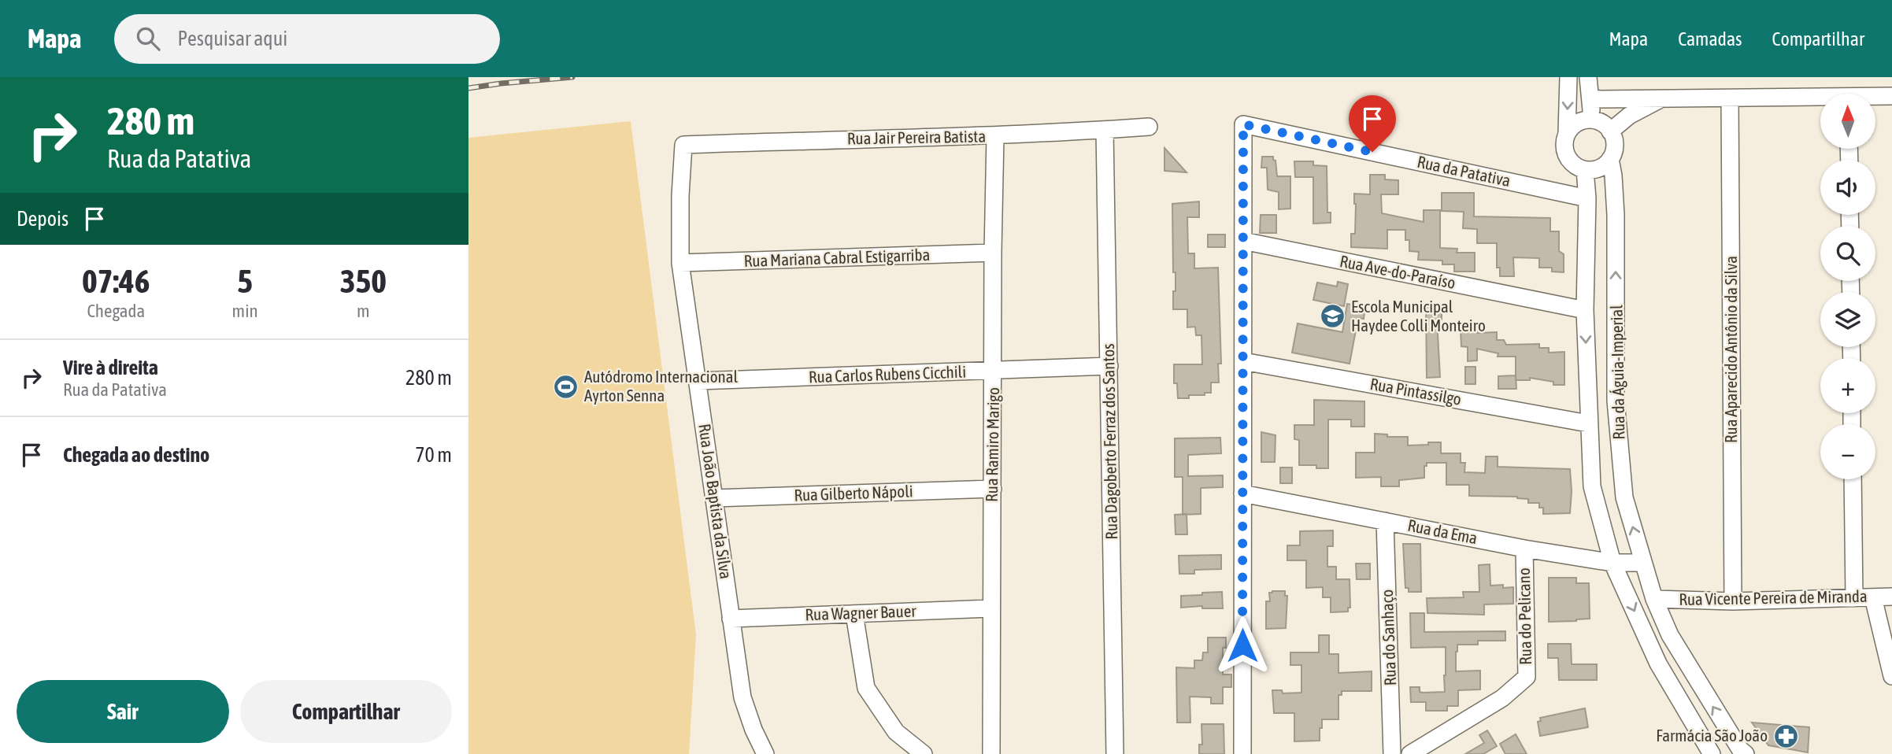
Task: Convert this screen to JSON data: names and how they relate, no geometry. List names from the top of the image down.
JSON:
{
  "streets": {
    "street": [
      "Rua Jair Pereira Batista",
      "Rua da Patativa",
      "Rua Mariana Cabral Estigarriba",
      "Rua Ave-do-Paraíso",
      "Rua Aparecido Antônio da Silva",
      "Rua da Águia-Imperial",
      "Rua Carlos Rubens Cicchili",
      "Rua Pintassilgo",
      "Rua Dagoberto Ferraz dos Santos",
      "Rua Ramiro Marigo",
      "Rua Gilberto Nápoli",
      "Rua João Baptista da Silva",
      "Rua da Ema",
      "Rua Vicente Pereira de Miranda",
      "Rua Wagner Bauer",
      "Rua do Pelicano",
      "Rua do Sanhaço"
    ]
  },
  "crossings": [
    ["Rua Jair Pereira Batista", "Rua Dagoberto Ferraz dos Santos"],
    ["Rua Jair Pereira Batista", "Rua Ramiro Marigo"],
    ["Rua Jair Pereira Batista", "Rua João Baptista da Silva"],
    ["Rua da Patativa", "Rua Ave-do-Paraíso"],
    ["Rua da Patativa", "Rua da Águia-Imperial"],
    ["Rua Mariana Cabral Estigarriba", "Rua Ramiro Marigo"],
    ["Rua Mariana Cabral Estigarriba", "Rua João Baptista da Silva"],
    ["Rua Ave-do-Paraíso", "Rua da Águia-Imperial"],
    ["Rua Aparecido Antônio da Silva", "Rua Vicente Pereira de Miranda"],
    ["Rua da Águia-Imperial", "Rua Pintassilgo"],
    ["Rua da Águia-Imperial", "Rua da Ema"],
    ["Rua da Águia-Imperial", "Rua Vicente Pereira de Miranda"],
    ["Rua Carlos Rubens Cicchili", "Rua Dagoberto Ferraz dos Santos"],
    ["Rua Carlos Rubens Cicchili", "Rua Ramiro Marigo"],
    ["Rua Carlos Rubens Cicchili", "Rua João Baptista da Silva"],
    ["Rua Ramiro Marigo", "Rua Gilberto Nápoli"],
    ["Rua Ramiro Marigo", "Rua Wagner Bauer"],
    ["Rua Gilberto Nápoli", "Rua João Baptista da Silva"],
    ["Rua João Baptista da Silva", "Rua Wagner Bauer"],
    ["Rua da Ema", "Rua do Pelicano"],
    ["Rua da Ema", "Rua do Sanhaço"]
  ],
  "places": {
    "school or university": ["Escola Municipal Haydee Colli Monteiro"],
    "sports": ["Autódromo Internacional Ayrton Senna"],
    "pharmacy": ["Farmácia São João"]
  },
  "north": "top",
  "page": {
    "header": "Mapa",
    "search": "Pesquisar aqui",
    "nav": ["Mapa", "Camadas", "Compartilhar"],
    "turn": ["280 m", "Rua da Patativa"],
    "map_buttons": ["+", "−"],
    "then": "Depois",
    "eta": [
      "07:46",
      "Chegada",
      "5",
      "min",
      "350",
      "m"
    ],
    "list": [
      {
        "name": "Vire à direita",
        "note": "Rua da Patativa",
        "value": "280 m"
      },
      {
        "name": "Chegada ao destino",
        "value": "70 m"
      }
    ],
    "buttons": ["Sair", "Compartilhar"]
  }
}
